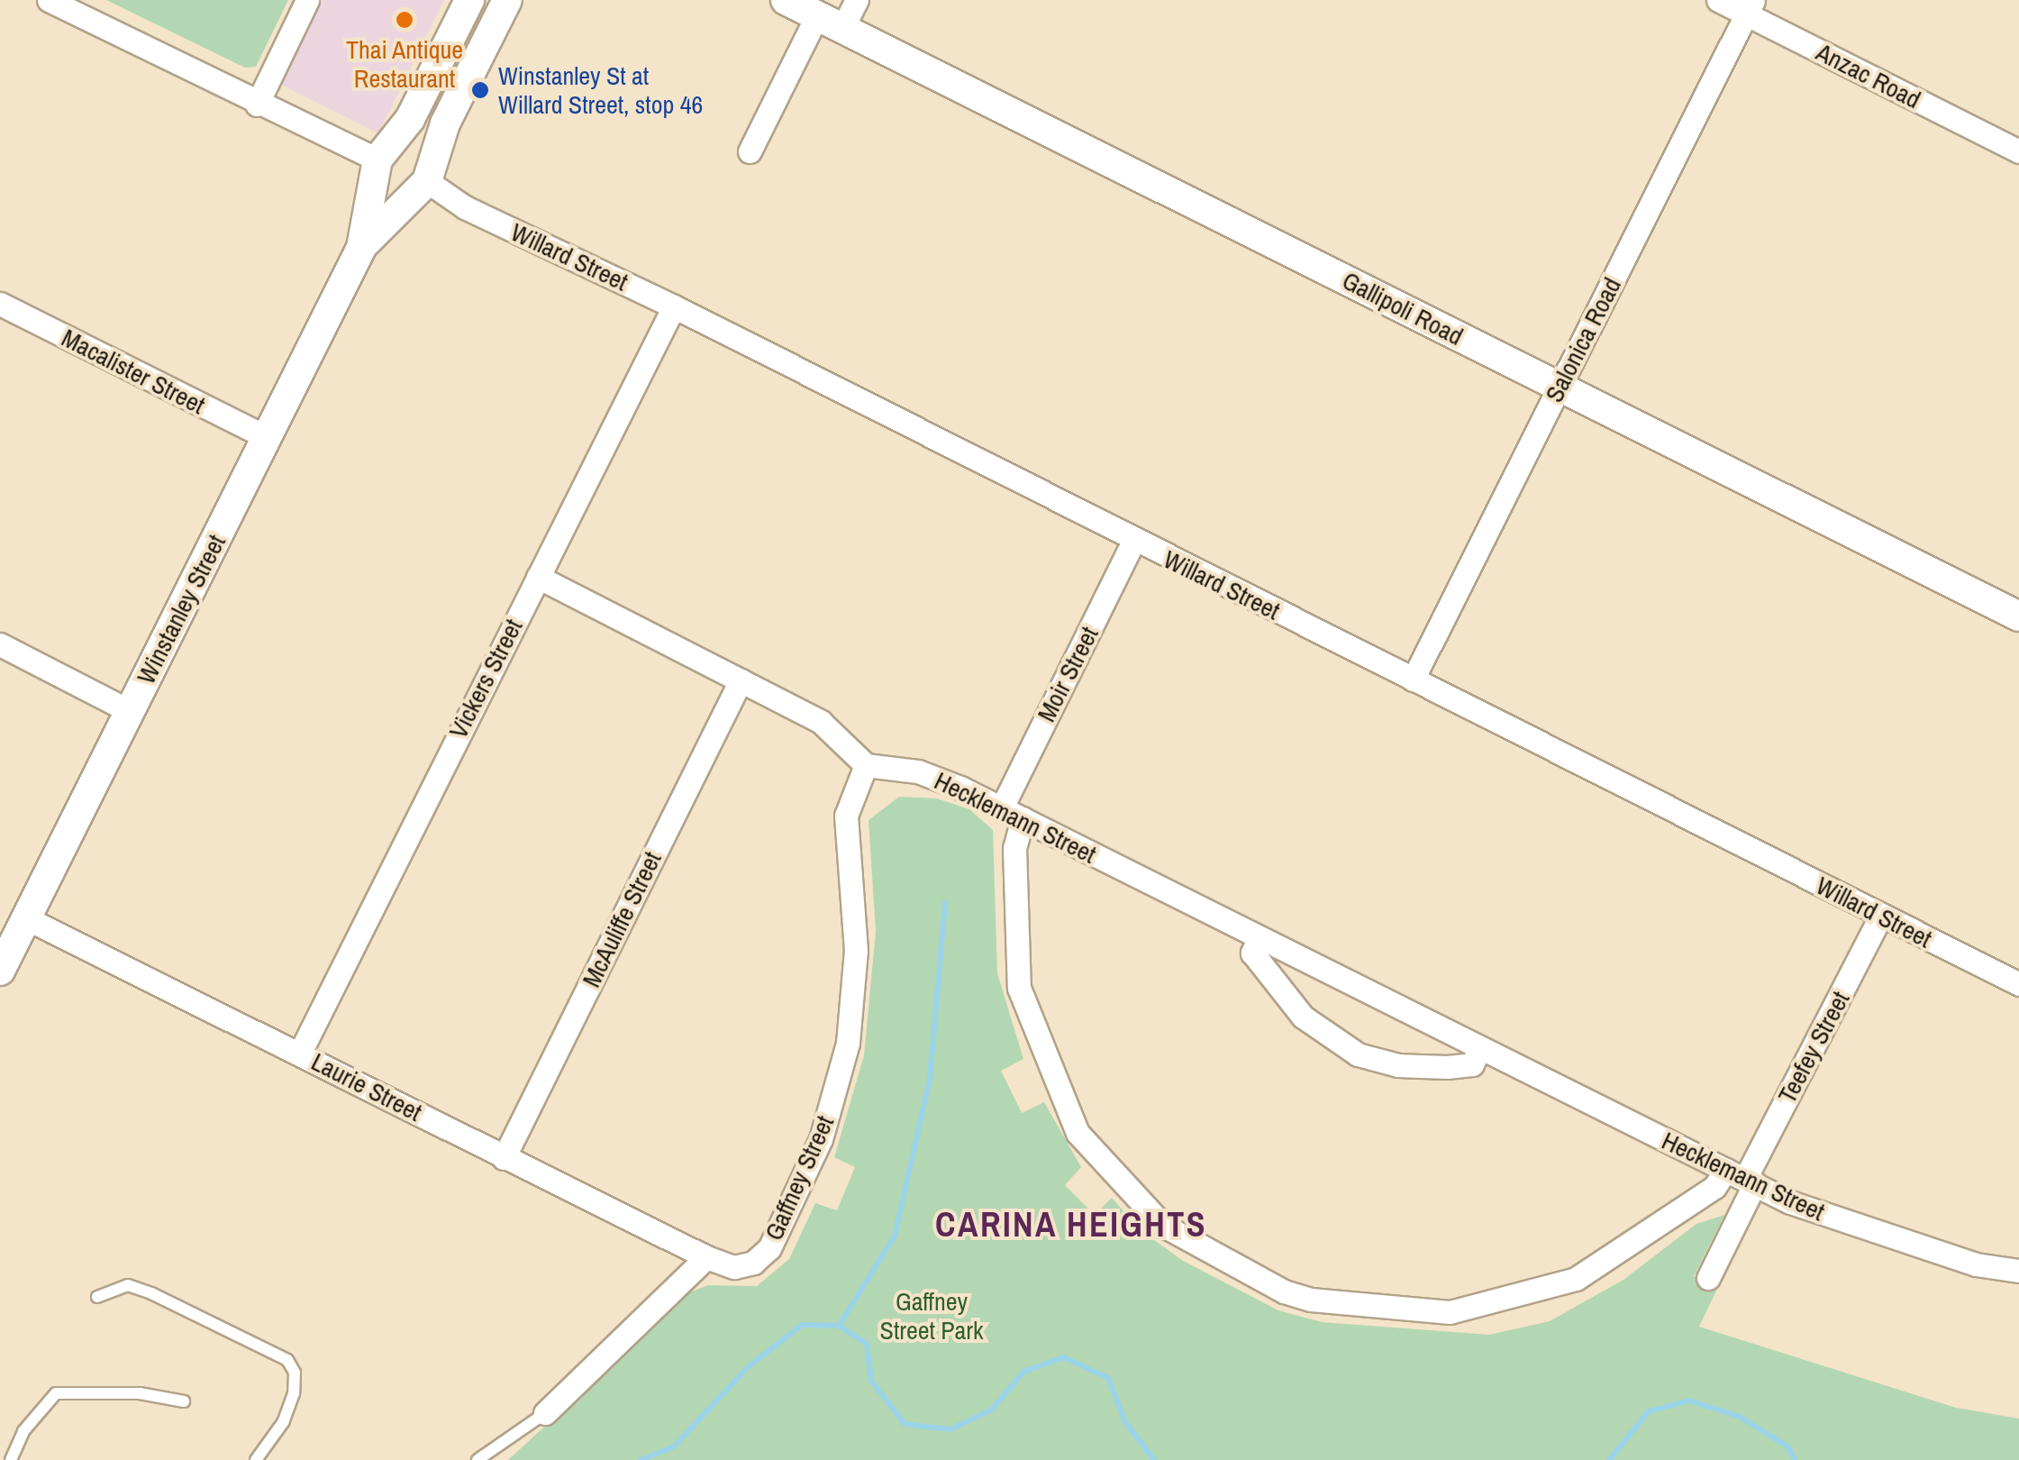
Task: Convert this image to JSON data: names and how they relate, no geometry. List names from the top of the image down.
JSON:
{
  "streets": {
    "street": [
      "Anzac Road",
      "Willard Street",
      "Gallipoli Road",
      "Salonica Road",
      "Macalister Street",
      "Winstanley Street",
      "Moir Street",
      "Vickers Street",
      "Hecklemann Street",
      "McAuliffe Street",
      "Teefey Street",
      "Laurie Street",
      "Gaffney Street"
    ]
  },
  "crossings": [
    ["Anzac Road", "Salonica Road"],
    ["Willard Street", "Salonica Road"],
    ["Willard Street", "Winstanley Street"],
    ["Willard Street", "Moir Street"],
    ["Willard Street", "Vickers Street"],
    ["Willard Street", "Teefey Street"],
    ["Gallipoli Road", "Salonica Road"],
    ["Macalister Street", "Winstanley Street"],
    ["Winstanley Street", "Laurie Street"],
    ["Moir Street", "Hecklemann Street"],
    ["Vickers Street", "Laurie Street"],
    ["Hecklemann Street", "Teefey Street"],
    ["Hecklemann Street", "Gaffney Street"],
    ["McAuliffe Street", "Laurie Street"],
    ["Laurie Street", "Gaffney Street"]
  ],
  "districts": ["CARINA HEIGHTS"],
  "parks": ["Gaffney Street Park"],
  "places": ["Thai Antique Restaurant", "Winstanley St at Willard Street, stop 46"]
}
